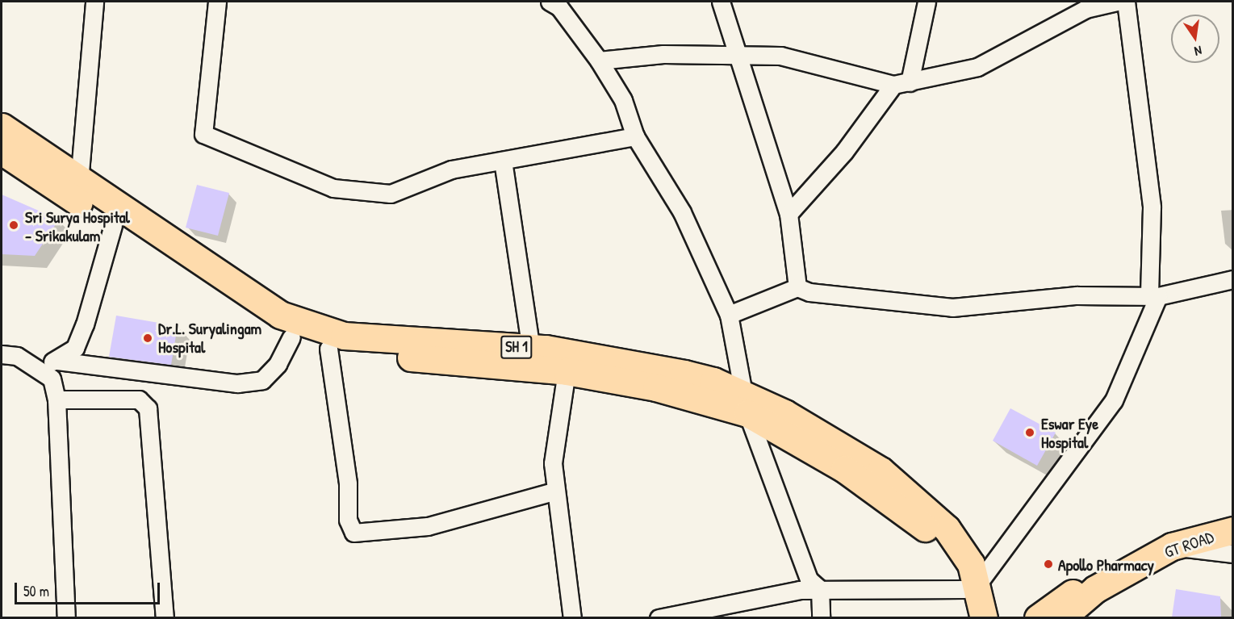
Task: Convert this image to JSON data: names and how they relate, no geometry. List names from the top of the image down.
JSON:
{
  "streets": {
    "main road": ["SH 1", "GT ROAD"]
  },
  "places": [
    "Sri Surya Hospital - Srikakulam",
    "Dr.L. Suryalingam Hospital",
    "Eswar Eye Hospital",
    "Apollo Pharmacy"
  ],
  "scale_bar": "50 m",
  "north": "bottom"
}
